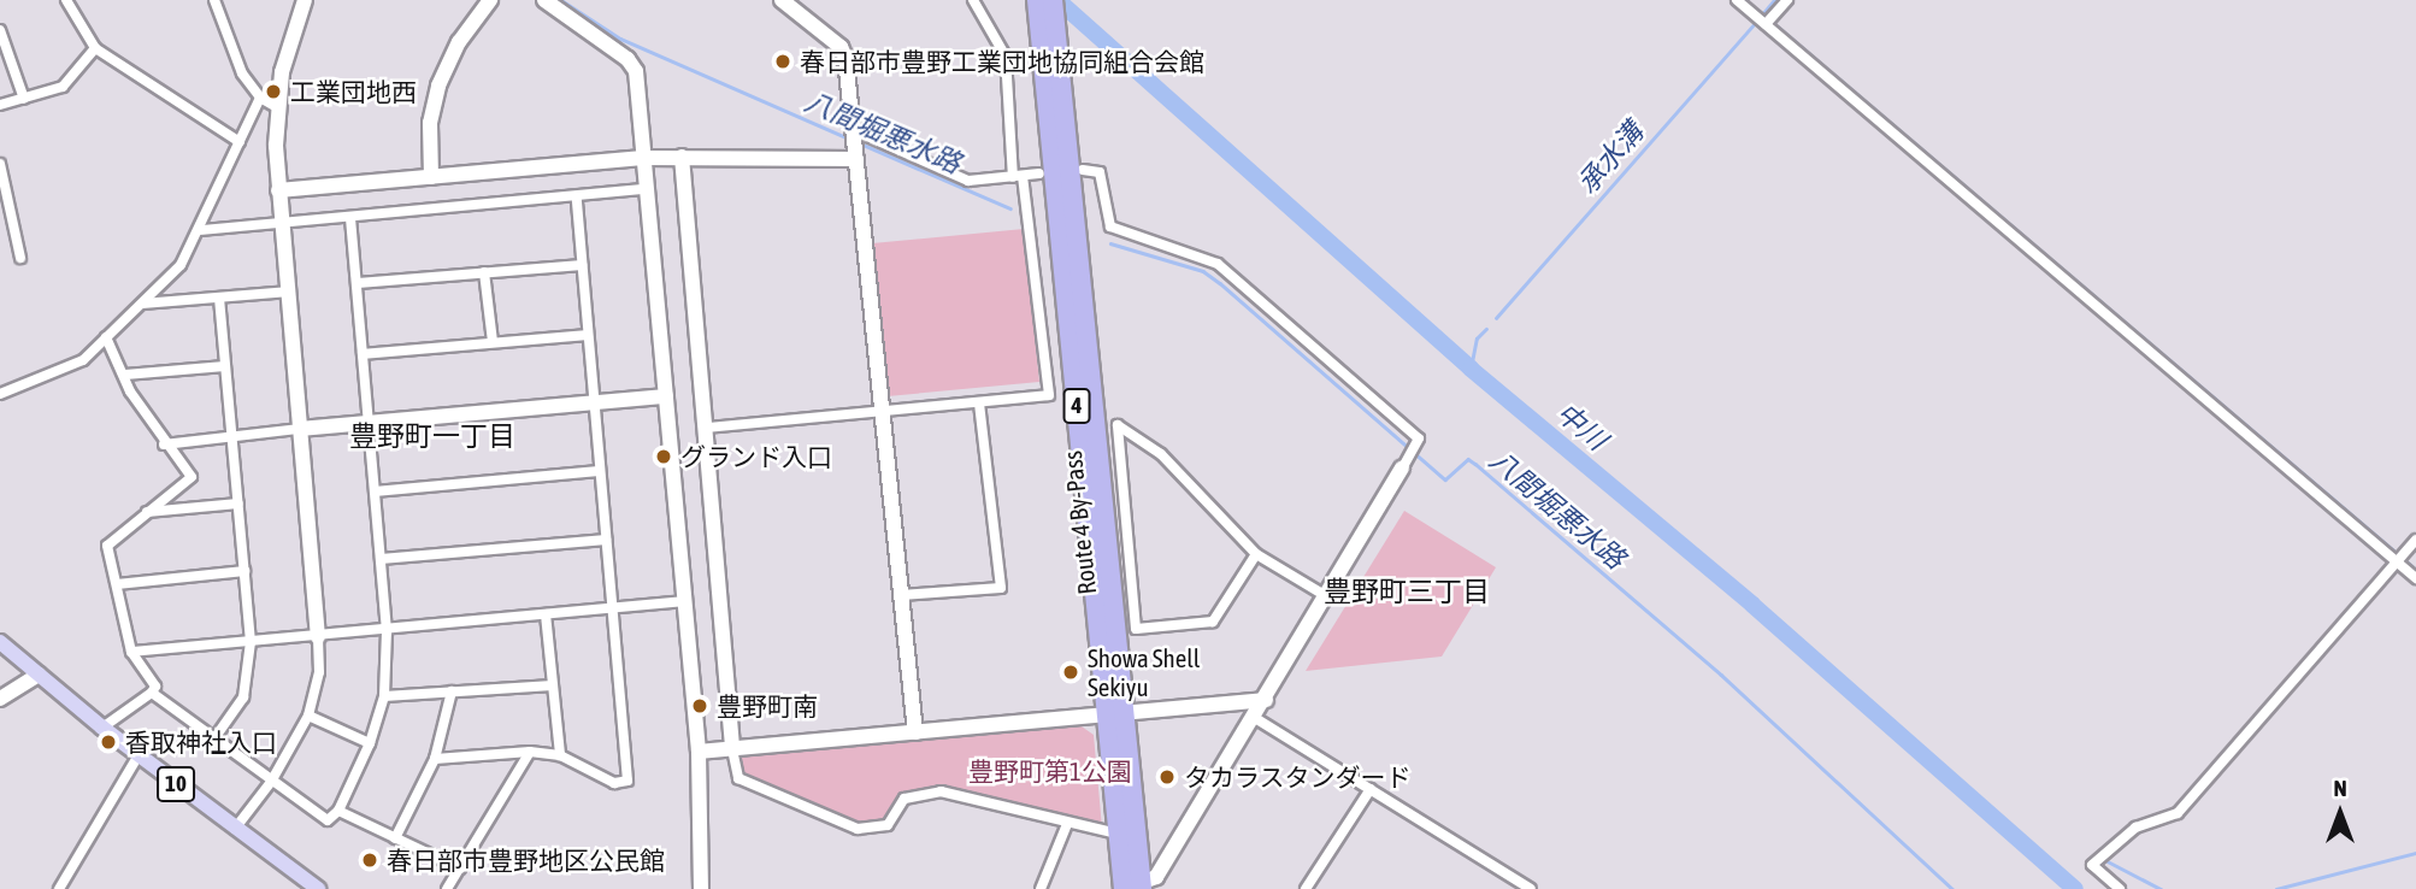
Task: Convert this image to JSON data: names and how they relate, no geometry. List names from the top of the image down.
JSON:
{
  "streets": {
    "highway": ["4", "Route 4 By-Pass"],
    "main road": ["10"]
  },
  "districts": ["豊野町一丁目", "豊野町三丁目"],
  "water": ["八間堀悪水路", "承水溝", "中川"],
  "parks": ["豊野町第1公園"],
  "places": [
    "春日部市豊野工業団地協同組合会館",
    "工業団地西",
    "グランド入口",
    "Showa Shell Sekiyu",
    "豊野町南",
    "香取神社入口",
    "タカラスタンダード",
    "春日部市豊野地区公民館"
  ],
  "north": "top"
}
